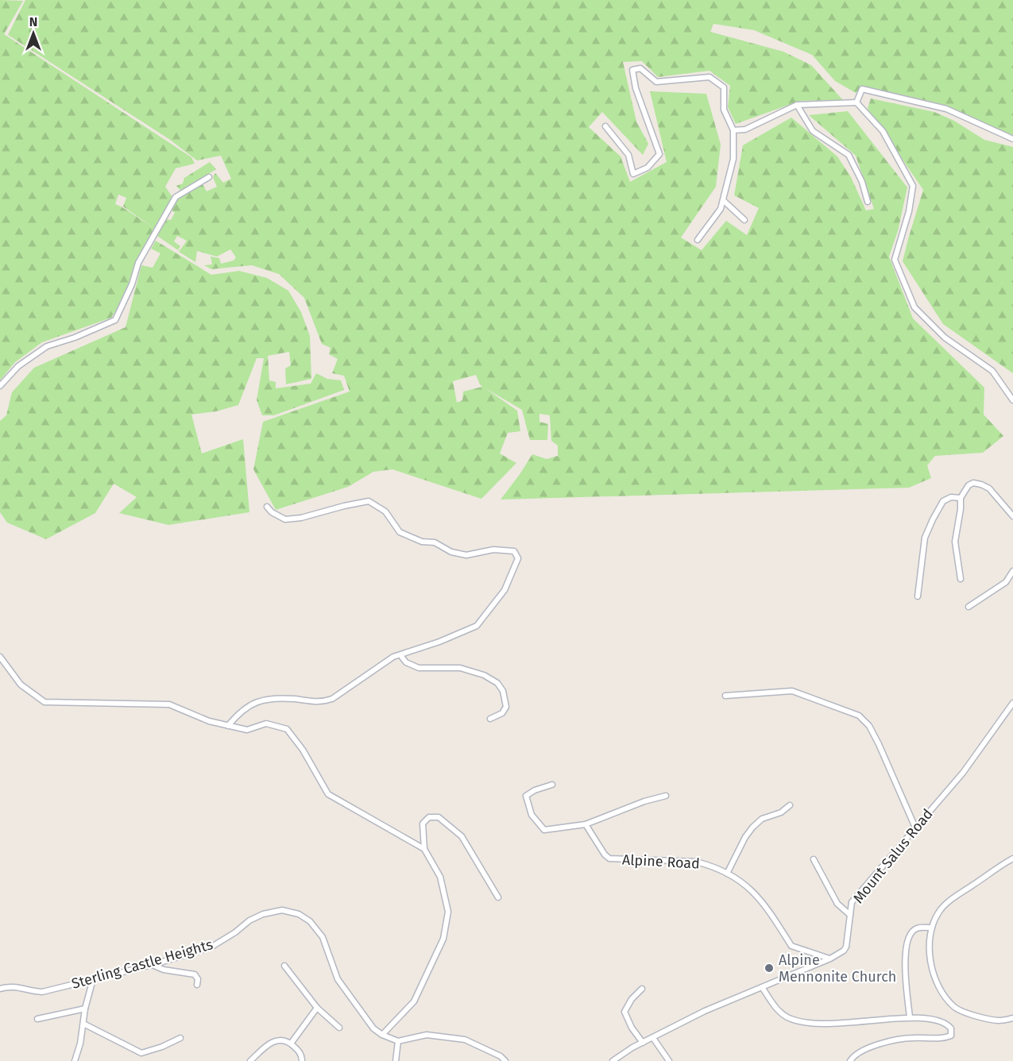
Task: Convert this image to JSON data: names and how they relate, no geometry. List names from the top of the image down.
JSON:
{
  "streets": {
    "street": ["Mount Salus Road", "Alpine Road", "Sterling Castle Heights"]
  },
  "crossings": [
    ["Mount Salus Road", "Alpine Road"]
  ],
  "places": ["Alpine Mennonite Church"],
  "north": "top"
}
